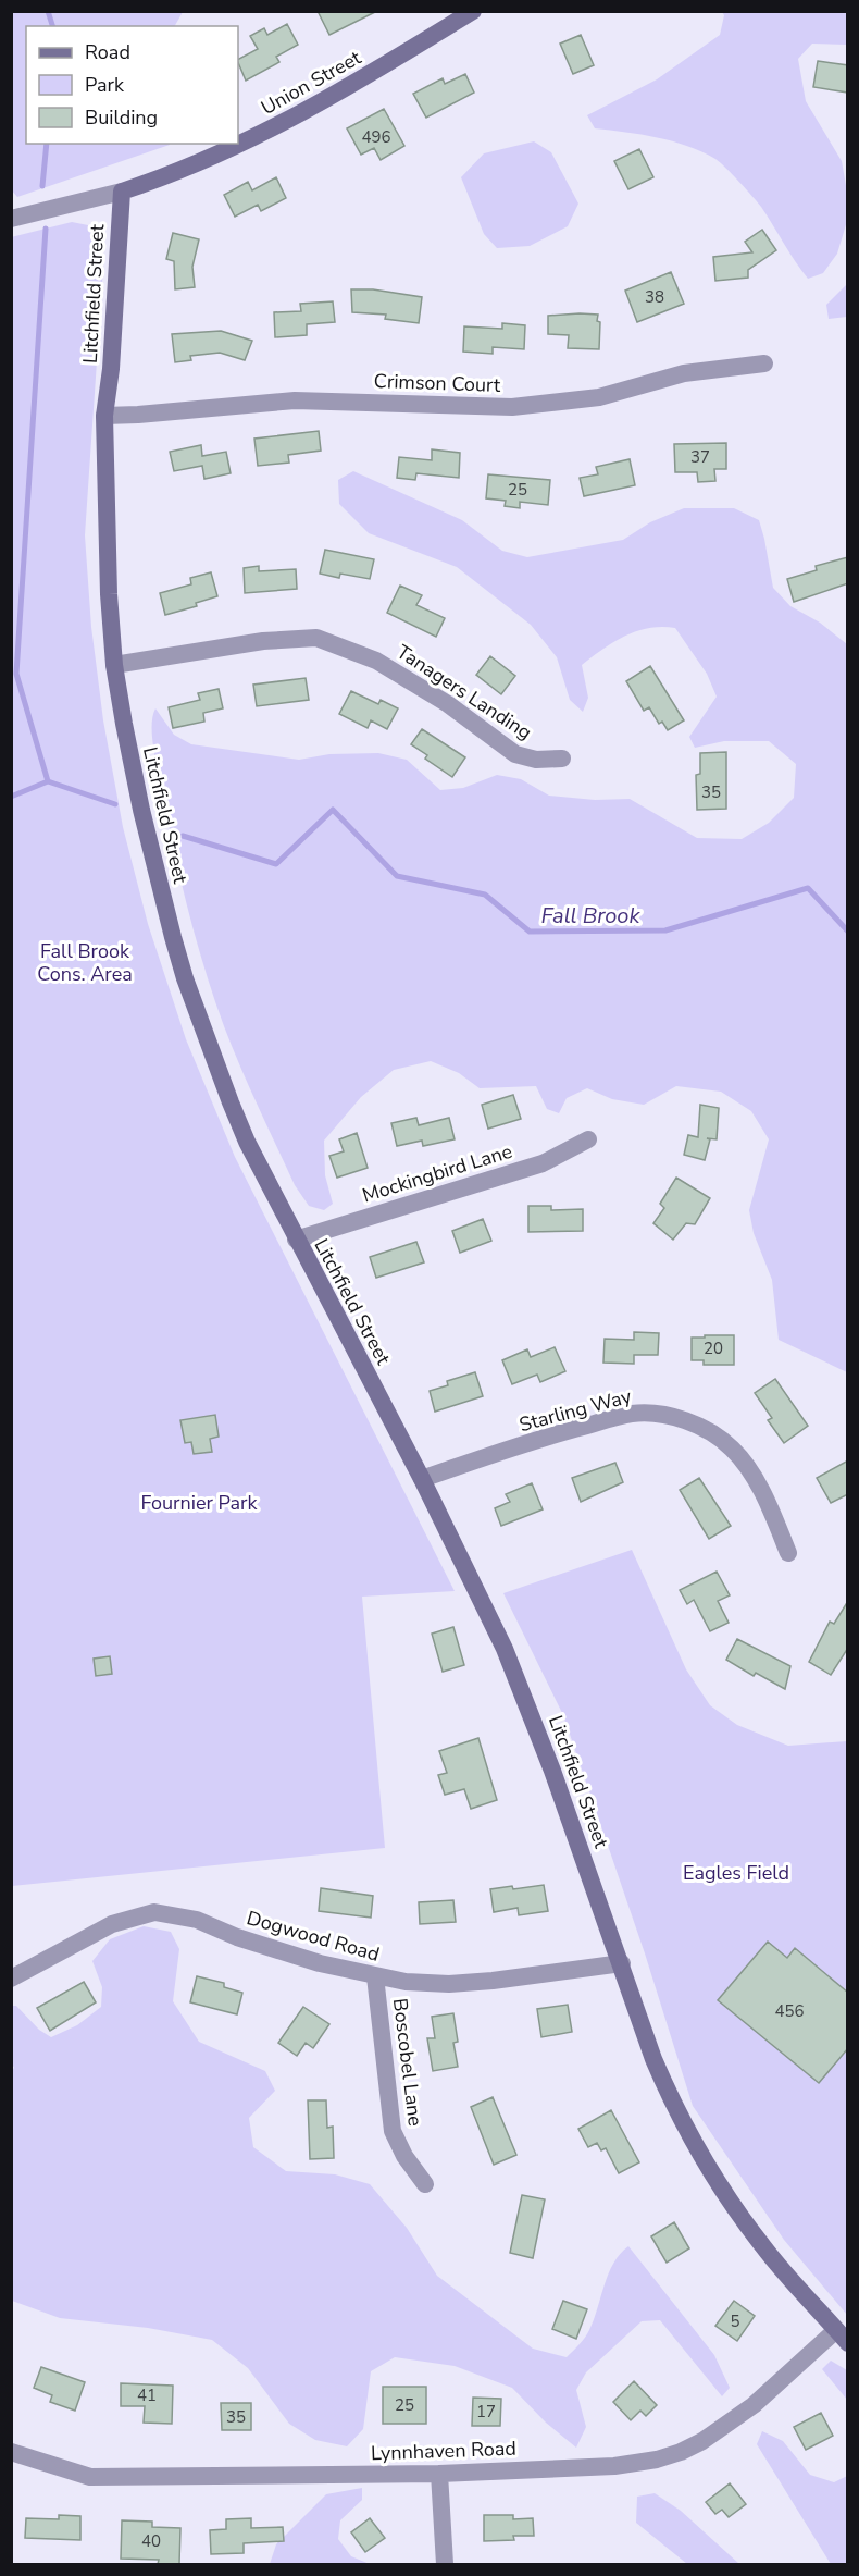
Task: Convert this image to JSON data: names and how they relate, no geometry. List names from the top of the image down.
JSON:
{
  "streets": {
    "main road": ["Union Street", "Litchfield Street"],
    "street": [
      "Crimson Court",
      "Tanagers Landing",
      "Mockingbird Lane",
      "Starling Way",
      "Dogwood Road",
      "Boscobel Lane",
      "Lynnhaven Road"
    ]
  },
  "crossings": [
    ["Union Street", "Litchfield Street"],
    ["Litchfield Street", "Crimson Court"],
    ["Litchfield Street", "Tanagers Landing"],
    ["Litchfield Street", "Mockingbird Lane"],
    ["Litchfield Street", "Starling Way"],
    ["Litchfield Street", "Dogwood Road"],
    ["Litchfield Street", "Lynnhaven Road"],
    ["Dogwood Road", "Boscobel Lane"]
  ],
  "water": ["Fall Brook"],
  "parks": ["Fall Brook Cons. Area", "Fournier Park", "Eagles Field"],
  "house_numbers": [
    "496",
    "38",
    "37",
    "25",
    "35",
    "20",
    "456",
    "5",
    "41",
    "25",
    "17",
    "35",
    "40"
  ],
  "legend": ["Road", "Park", "Building"]
}
